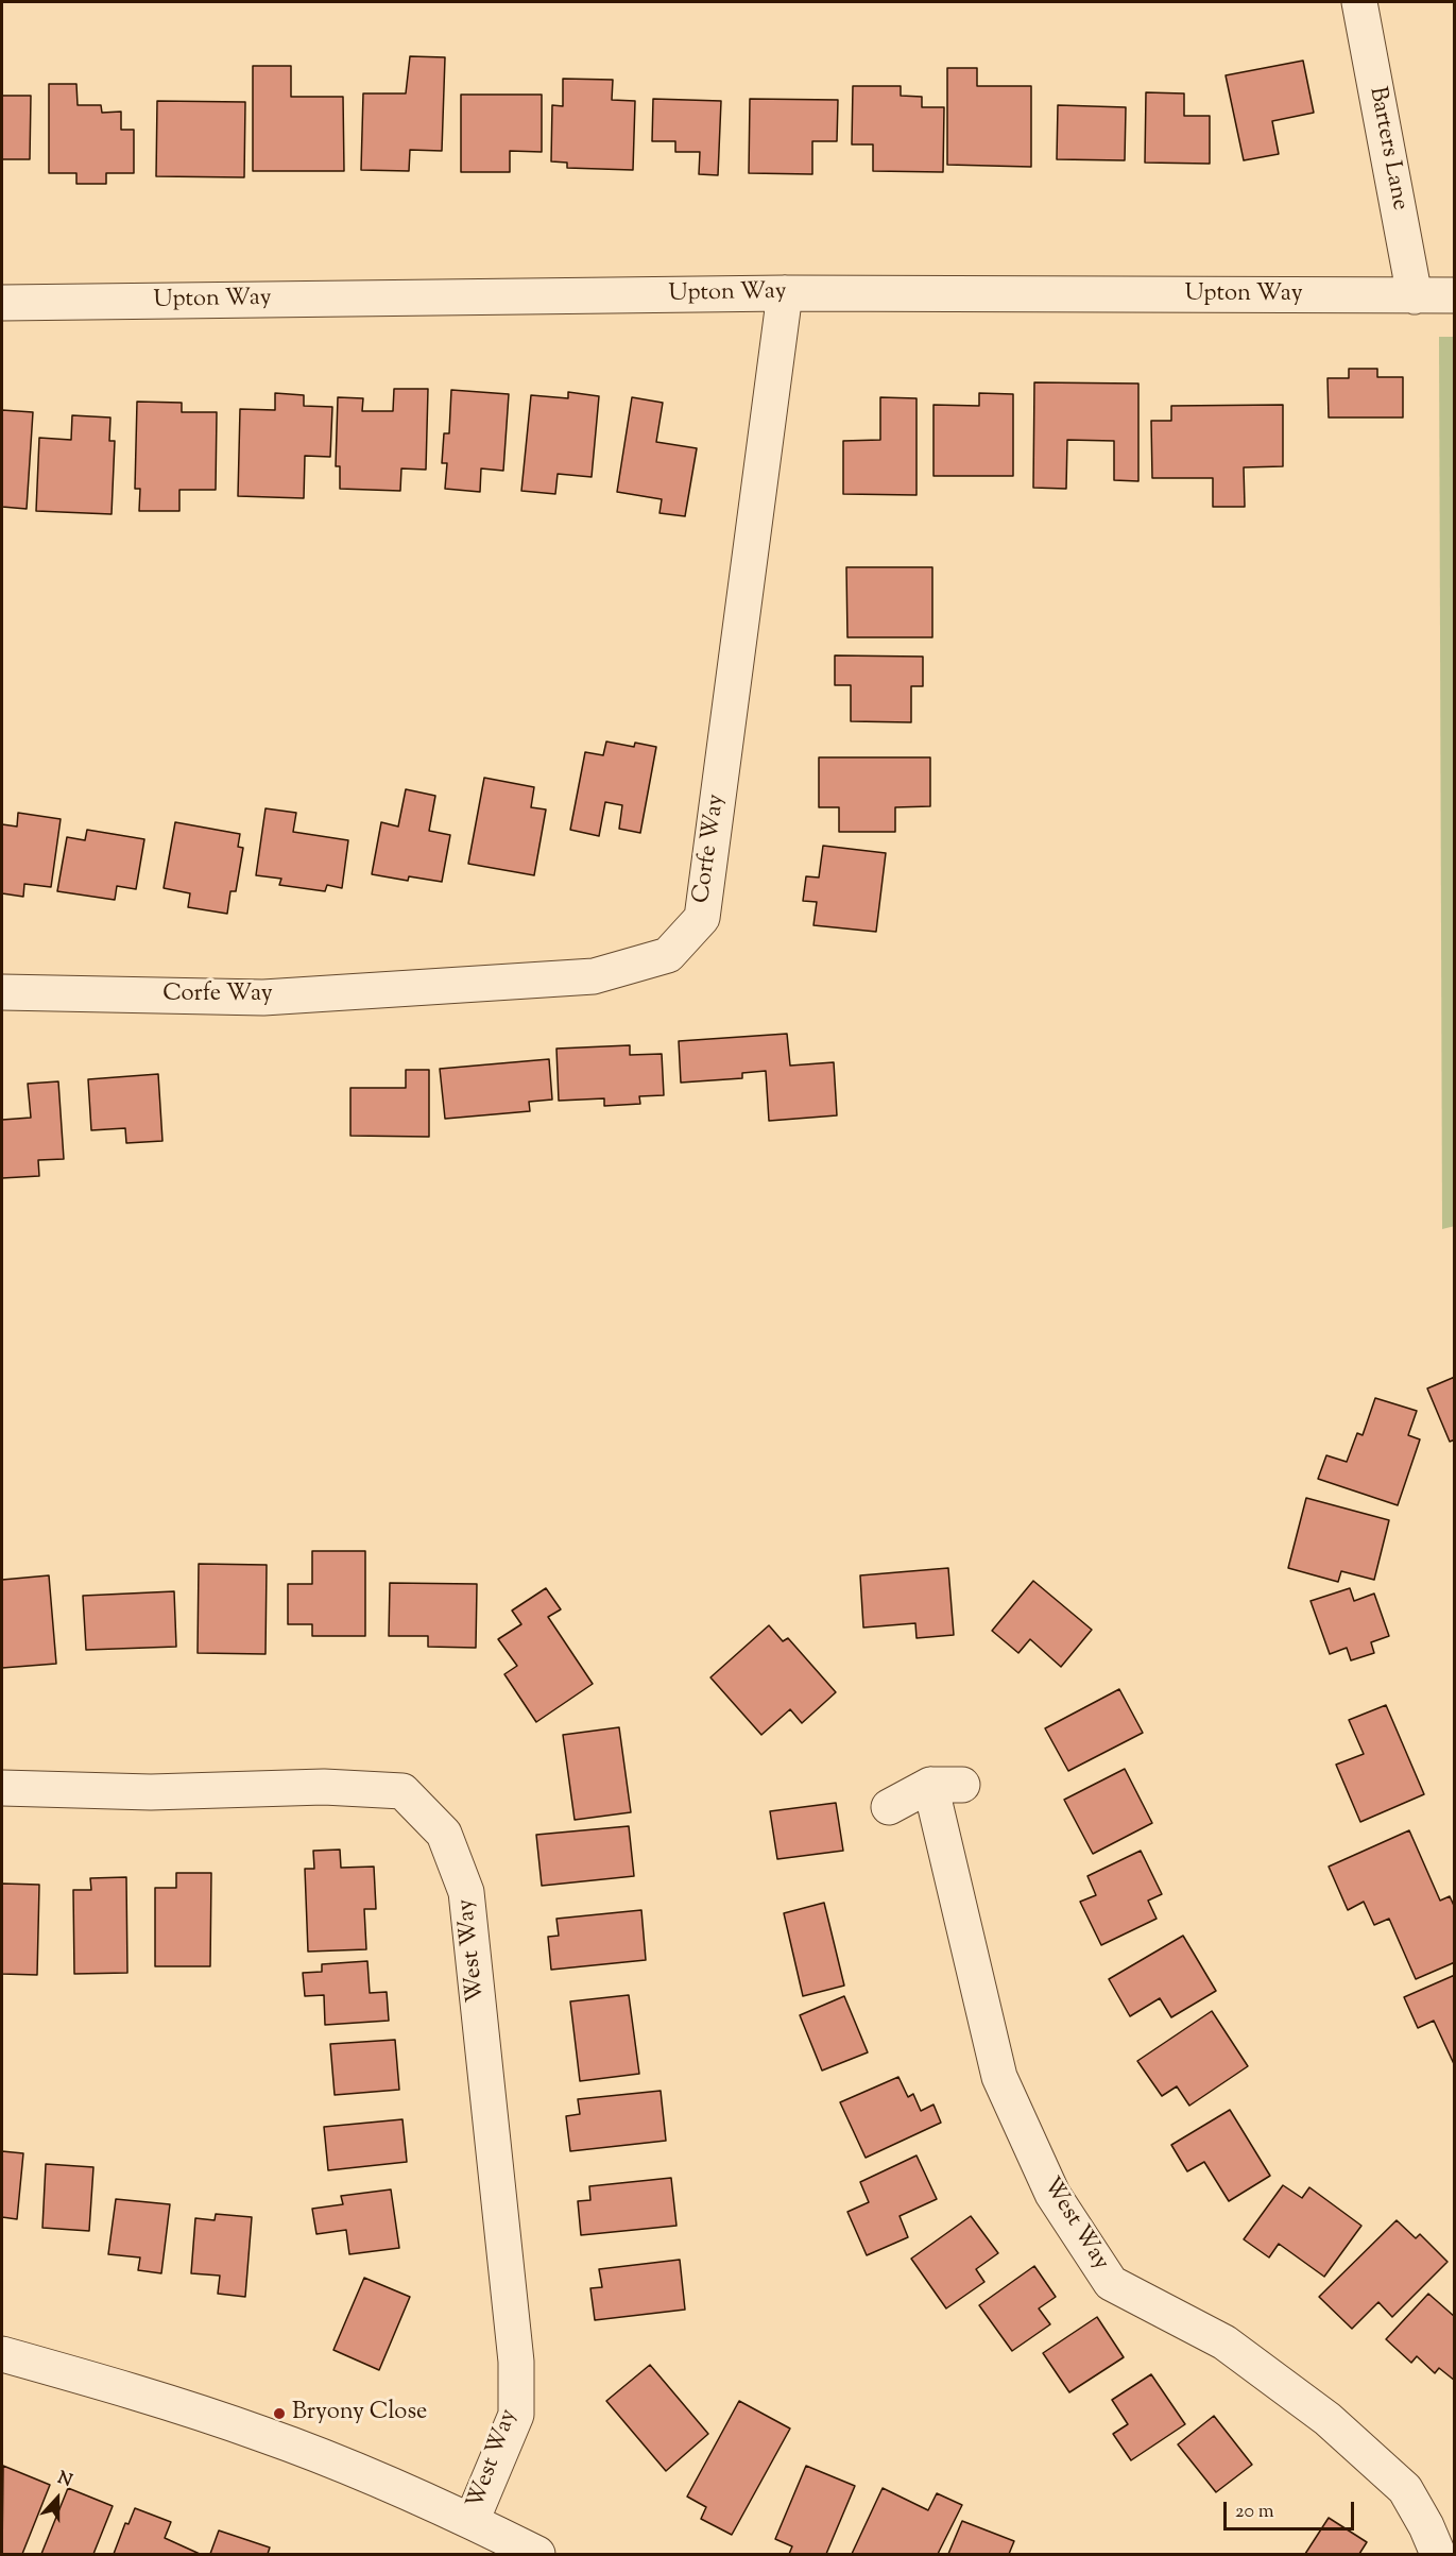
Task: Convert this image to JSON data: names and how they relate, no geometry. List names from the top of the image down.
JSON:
{
  "streets": {
    "street": [
      "Barters Lane",
      "Upton Way",
      "Corfe Way",
      "West Way"
    ]
  },
  "crossings": [
    ["Barters Lane", "Upton Way"],
    ["Upton Way", "Corfe Way"]
  ],
  "places": ["Bryony Close"],
  "scale_bar": "20 m",
  "north": "top"
}
